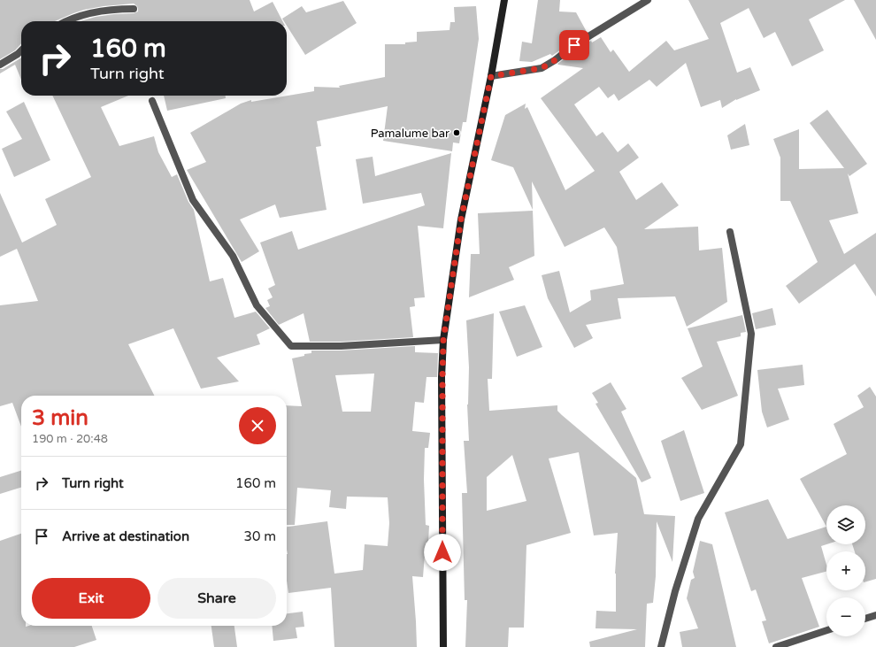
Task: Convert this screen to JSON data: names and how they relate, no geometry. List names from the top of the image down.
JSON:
{
  "places": ["Pamalume bar"],
  "page": {
    "turn": ["160 m", "Turn right"],
    "heading": ["3 min", "190 m · 20:48"],
    "list": [
      {
        "name": "Turn right",
        "value": "160 m"
      },
      {
        "name": "Arrive at destination",
        "value": "30 m"
      }
    ],
    "map_buttons": ["+", "−"],
    "buttons": ["Exit", "Share"]
  }
}
